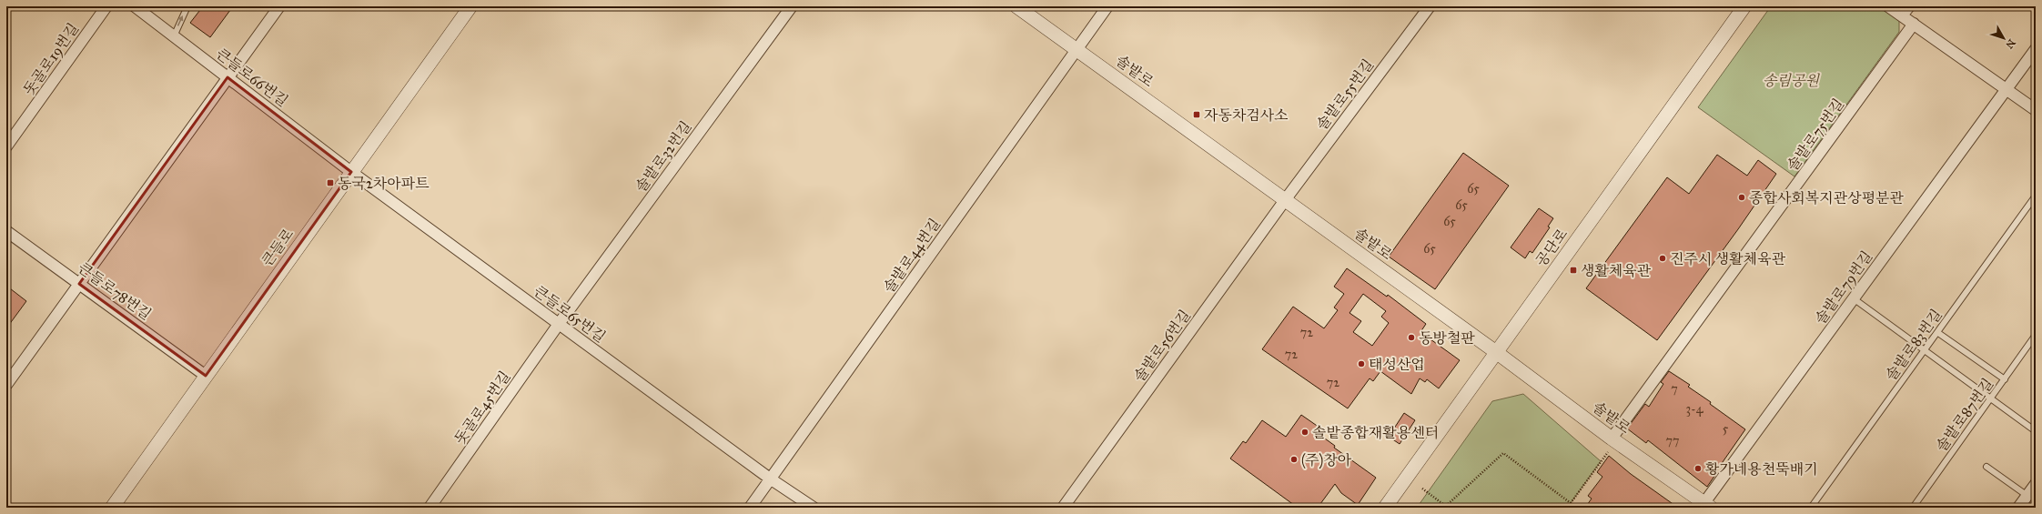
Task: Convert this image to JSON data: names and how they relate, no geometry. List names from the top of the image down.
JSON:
{
  "streets": {
    "street": [
      "돗골로19번길",
      "솔밭로",
      "큰들로66번길",
      "솔밭로55번길",
      "솔밭로75번길",
      "솔밭로32번길",
      "큰들로",
      "공단로",
      "솔밭로44번길",
      "솔밭로79번길",
      "큰들로78번길",
      "큰들로65번길",
      "솔밭로56번길",
      "돗골로45번길"
    ],
    "lane": ["솔밭로83번길", "솔밭로87번길"]
  },
  "crossings": [
    ["솔밭로", "솔밭로55번길"],
    ["솔밭로", "솔밭로75번길"],
    ["솔밭로", "공단로"],
    ["솔밭로", "솔밭로44번길"],
    ["솔밭로", "솔밭로79번길"],
    ["솔밭로", "솔밭로56번길"],
    ["큰들로66번길", "큰들로"],
    ["큰들로66번길", "큰들로65번길"],
    ["솔밭로55번길", "솔밭로56번길"],
    ["솔밭로32번길", "큰들로65번길"],
    ["솔밭로32번길", "돗골로45번길"],
    ["큰들로", "큰들로78번길"],
    ["큰들로", "큰들로65번길"],
    ["솔밭로44번길", "큰들로65번길"],
    ["큰들로65번길", "돗골로45번길"]
  ],
  "parks": ["송림공원"],
  "places": {
    "transit": ["자동차검사소", "동국2차아파트", "생활체육관"],
    "other": [
      "종합사회복지관상평분관",
      "진주시 생활체육관",
      "동방철판",
      "태성산업",
      "솔밭종합재활용센터",
      "(주)창아",
      "황가네용천뚝배기"
    ]
  },
  "house_numbers": [
    "65",
    "65",
    "65",
    "65",
    "72",
    "72",
    "72",
    "7",
    "3-4",
    "5",
    "77"
  ],
  "north": "bottom right"
}
